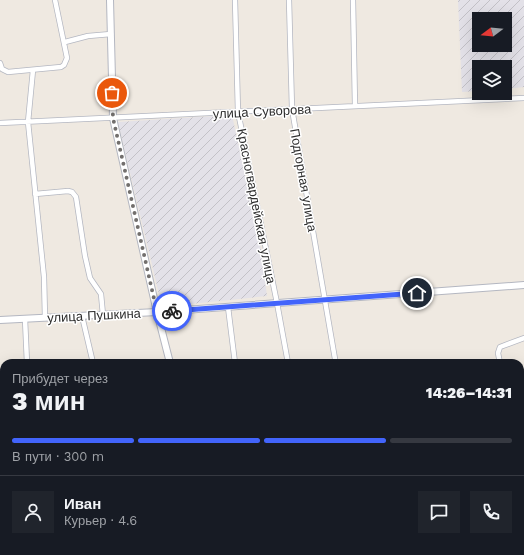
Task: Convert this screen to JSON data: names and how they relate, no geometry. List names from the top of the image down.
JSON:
{
  "streets": {
    "street": [
      "улица Суворова",
      "Подгорная улица",
      "Красногвардейская улица",
      "улица Пушкина"
    ]
  },
  "crossings": [
    ["улица Суворова", "Подгорная улица"],
    ["улица Суворова", "Красногвардейская улица"],
    ["Подгорная улица", "улица Пушкина"],
    ["Красногвардейская улица", "улица Пушкина"]
  ],
  "north": "left",
  "page": {
    "heading": ["3 мин", "Прибудет через", "14:26–14:31"],
    "panel": ["Иван", "Курьер · 4.6"],
    "bar": "В пути · 300 m"
  }
}
